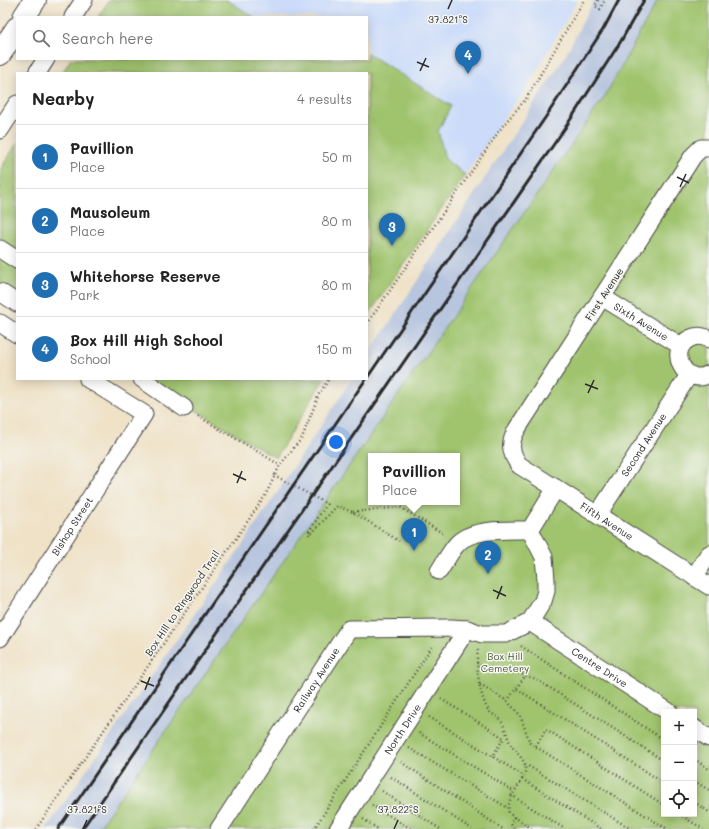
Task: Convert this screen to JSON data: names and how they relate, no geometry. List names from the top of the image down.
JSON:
{
  "streets": {
    "street": [
      "First Avenue",
      "Sixth Avenue",
      "Second Avenue",
      "Fifth Avenue",
      "Bishop Street",
      "Centre Drive",
      "Railway Avenue",
      "North Drive"
    ],
    "path": ["Box Hill to Ringwood Trail"]
  },
  "crossings": [
    ["First Avenue", "Sixth Avenue"],
    ["First Avenue", "Fifth Avenue"],
    ["Second Avenue", "Fifth Avenue"],
    ["Railway Avenue", "North Drive"]
  ],
  "parks": ["Box Hill Cemetery"],
  "page": {
    "search": "Search here",
    "pins": [
      "4",
      "3",
      "1",
      "2"
    ],
    "heading": ["Nearby", "4 results"],
    "list": [
      {
        "mark": "1",
        "name": "Pavillion",
        "note": "Place",
        "value": "50 m"
      },
      {
        "mark": "2",
        "name": "Mausoleum",
        "note": "Place",
        "value": "80 m"
      },
      {
        "mark": "3",
        "name": "Whitehorse Reserve",
        "note": "Park",
        "value": "80 m"
      },
      {
        "mark": "4",
        "name": "Box Hill High School",
        "note": "School",
        "value": "150 m"
      }
    ],
    "popup": ["Pavillion", "Place"],
    "map_buttons": ["+", "−"]
  },
  "coordinates": ["37.821°S", "37.822°S"]
}
